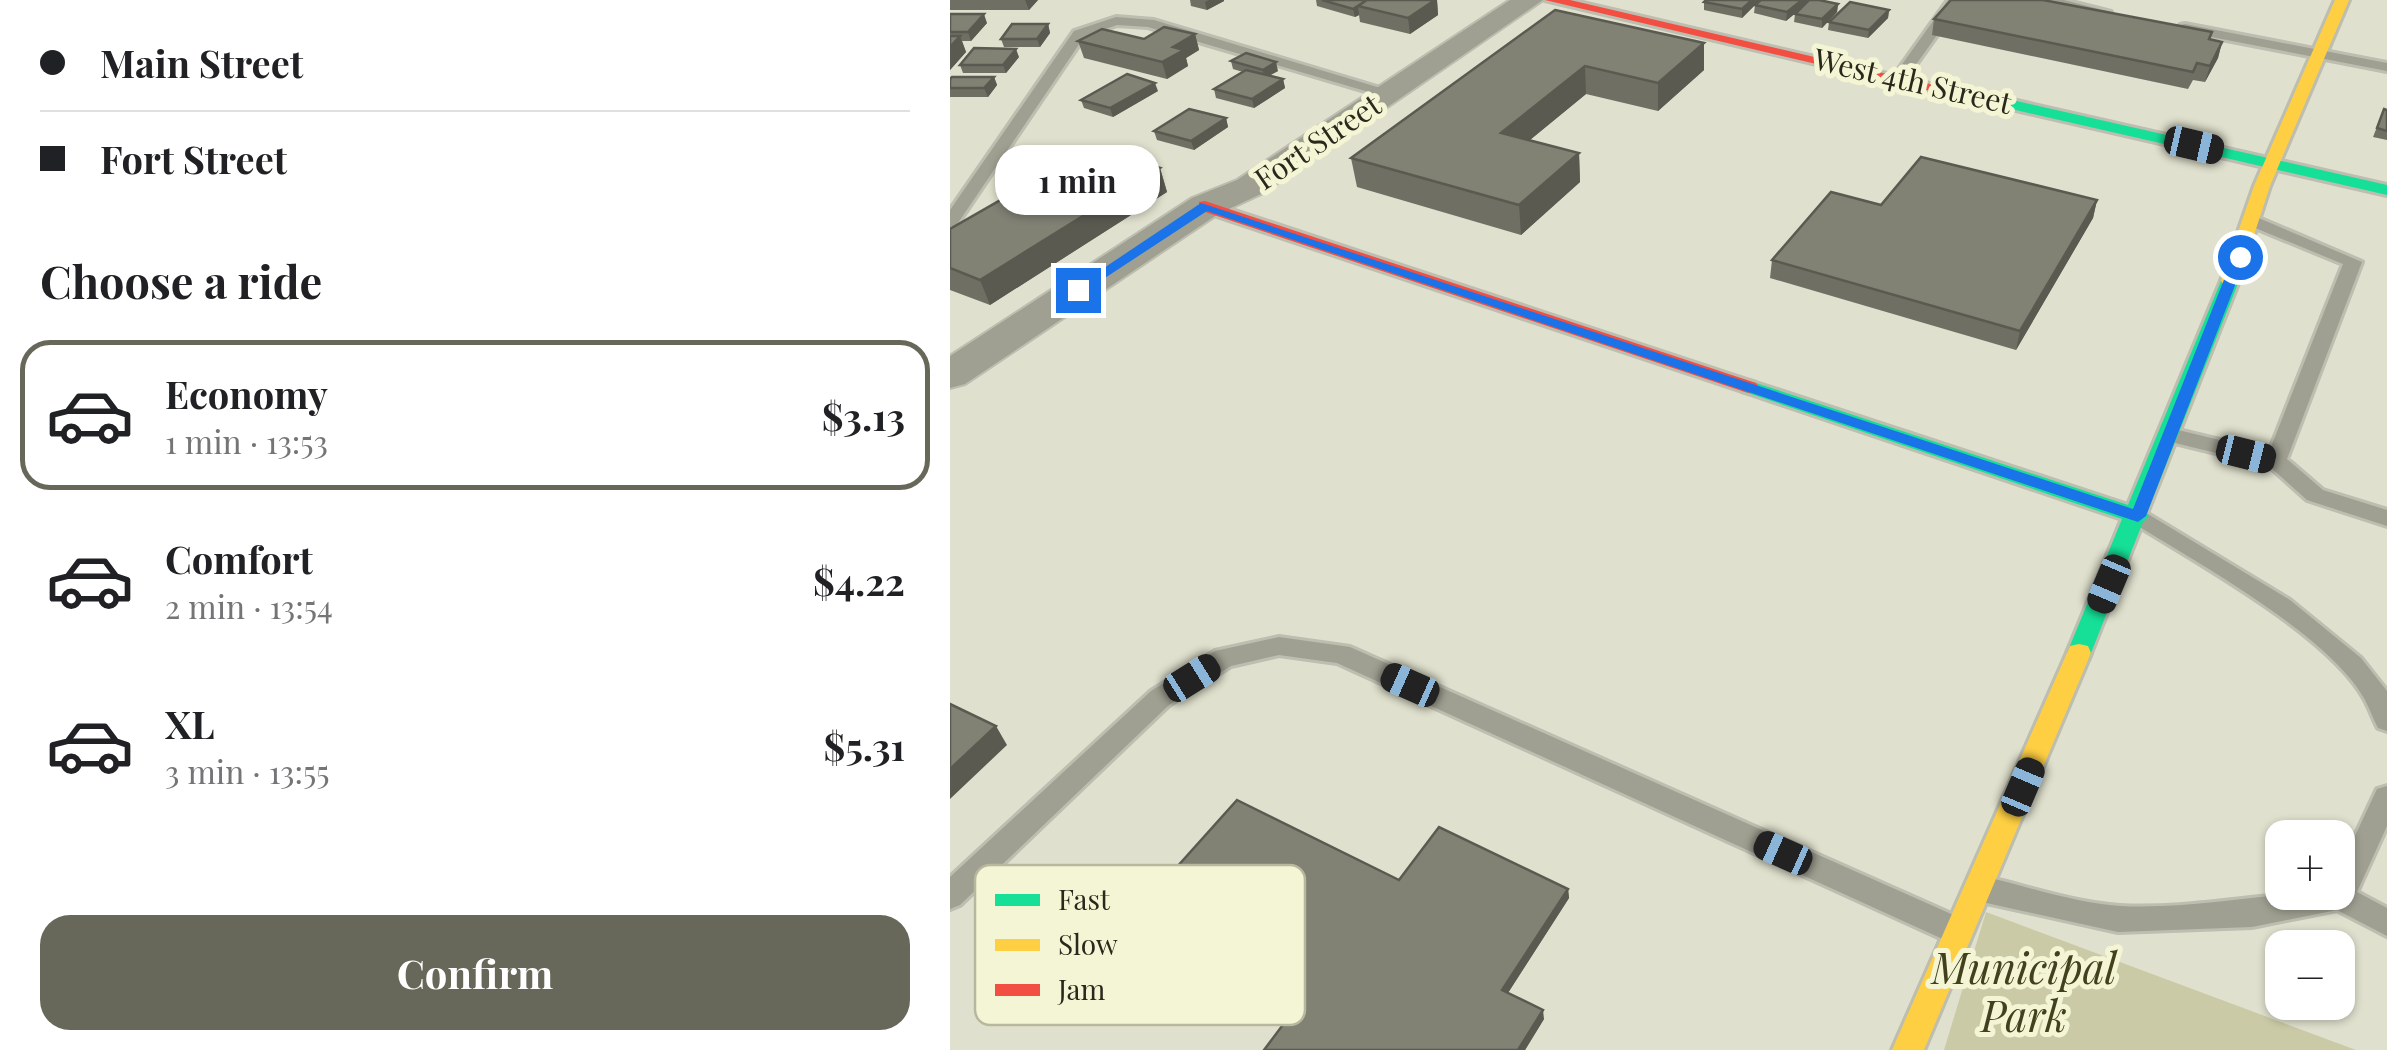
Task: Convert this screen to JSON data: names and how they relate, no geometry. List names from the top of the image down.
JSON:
{
  "streets": {
    "street": ["West 4th Street", "Fort Street"]
  },
  "parks": ["Municipal Park"],
  "legend": ["Fast", "Slow", "Jam"],
  "page": {
    "banner": ["Main Street", "Fort Street"],
    "bubble": "1 min",
    "heading": "Choose a ride",
    "list": [
      {
        "name": "Economy",
        "note": "1 min · 13:53",
        "value": "$3.13"
      },
      {
        "name": "Comfort",
        "note": "2 min · 13:54",
        "value": "$4.22"
      },
      {
        "name": "XL",
        "note": "3 min · 13:55",
        "value": "$5.31"
      }
    ],
    "map_buttons": ["+", "−"],
    "buttons": "Confirm"
  }
}
